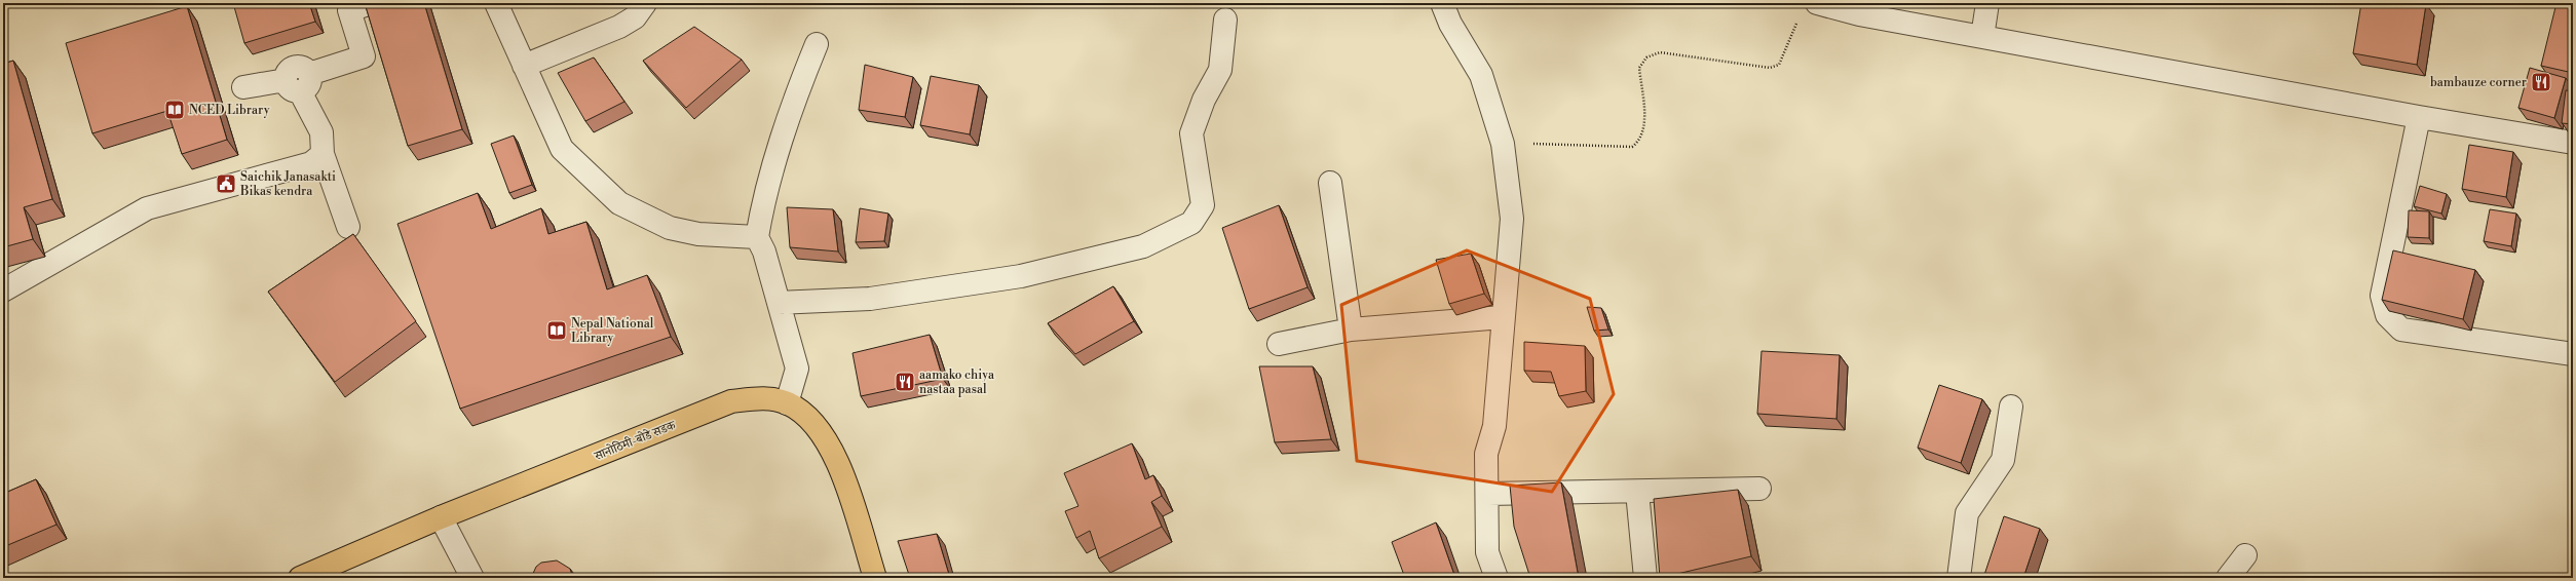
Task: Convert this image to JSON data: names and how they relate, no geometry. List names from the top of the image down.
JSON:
{
  "streets": {
    "main road": ["सानोठिमी-बोडे सडक"]
  },
  "places": {
    "restaurant": ["bambauze corner", "aamako chiya nastaa pasal"],
    "library": ["NCED Library", "Nepal National Library"],
    "public building": ["Saichik Janasakti Bikas kendra"]
  }
}
